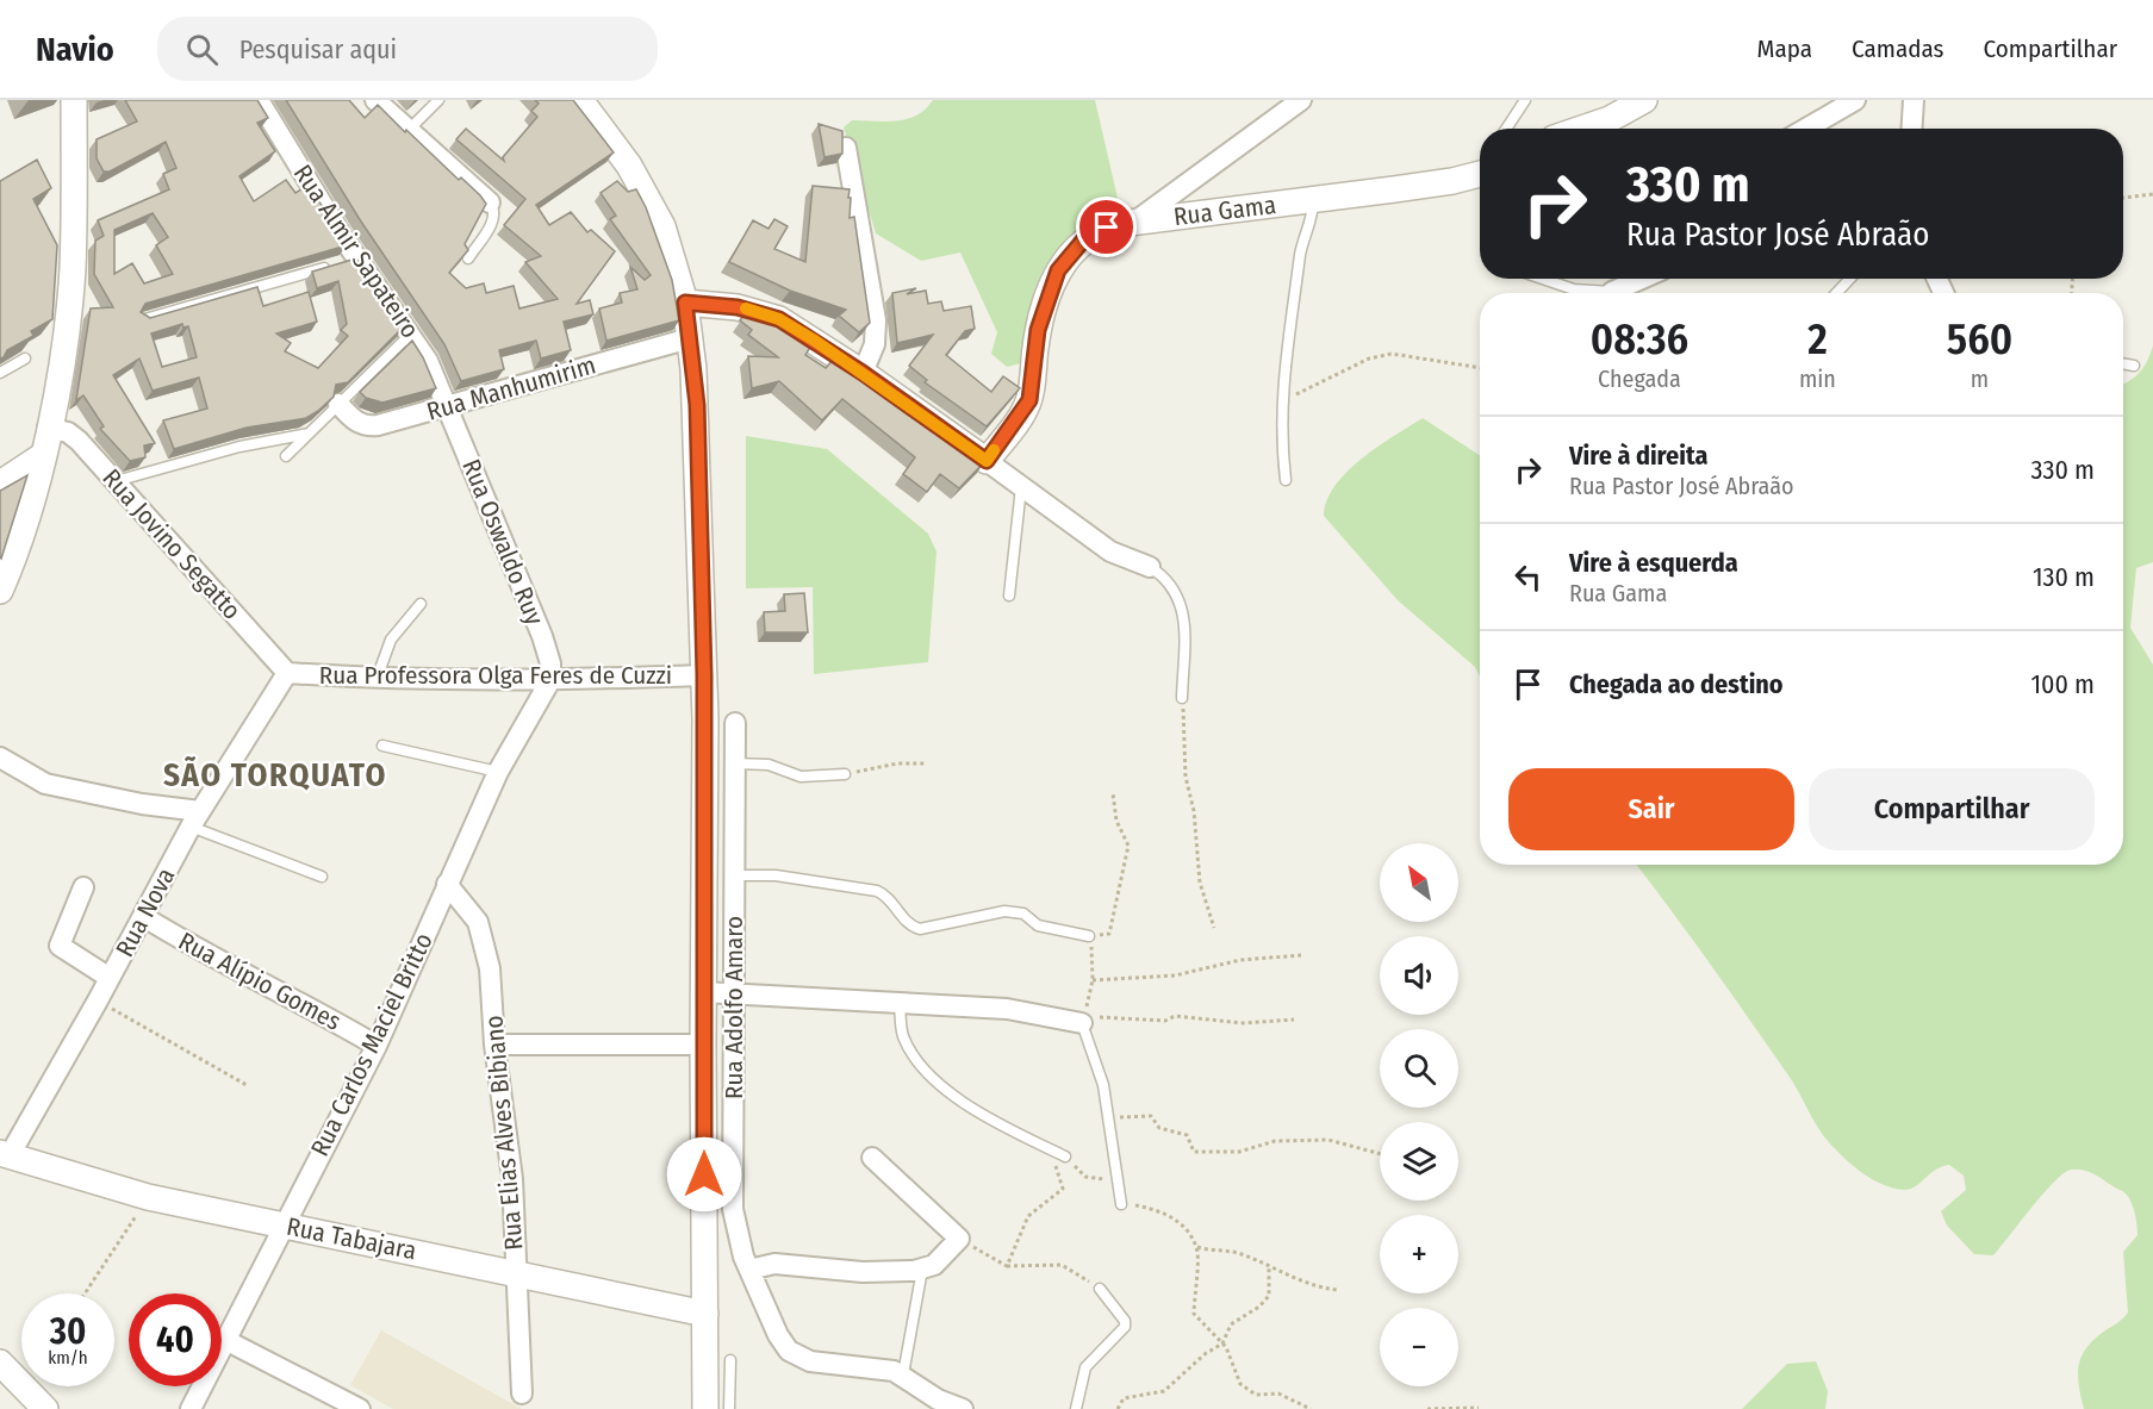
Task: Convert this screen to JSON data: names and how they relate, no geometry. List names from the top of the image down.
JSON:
{
  "streets": {
    "street": [
      "Rua Gama",
      "Rua Almir Sapateiro",
      "Rua Manhumirim",
      "Rua Oswaldo Ruy",
      "Rua Jovino Segatto",
      "Rua Professora Olga Feres de Cuzzi",
      "Rua Nova",
      "Rua Alípio Gomes",
      "Rua Adolfo Amaro",
      "Rua Carlos Maciel Britto",
      "Rua Elias Alves Bibiano",
      "Rua Tabajara"
    ]
  },
  "crossings": [
    ["Rua Almir Sapateiro", "Rua Manhumirim"],
    ["Rua Almir Sapateiro", "Rua Oswaldo Ruy"],
    ["Rua Manhumirim", "Rua Oswaldo Ruy"],
    ["Rua Oswaldo Ruy", "Rua Professora Olga Feres de Cuzzi"],
    ["Rua Oswaldo Ruy", "Rua Carlos Maciel Britto"],
    ["Rua Jovino Segatto", "Rua Professora Olga Feres de Cuzzi"],
    ["Rua Jovino Segatto", "Rua Nova"],
    ["Rua Professora Olga Feres de Cuzzi", "Rua Nova"],
    ["Rua Professora Olga Feres de Cuzzi", "Rua Carlos Maciel Britto"],
    ["Rua Nova", "Rua Alípio Gomes"],
    ["Rua Nova", "Rua Tabajara"],
    ["Rua Alípio Gomes", "Rua Carlos Maciel Britto"],
    ["Rua Carlos Maciel Britto", "Rua Elias Alves Bibiano"],
    ["Rua Carlos Maciel Britto", "Rua Tabajara"],
    ["Rua Elias Alves Bibiano", "Rua Tabajara"]
  ],
  "districts": ["SÃO TORQUATO"],
  "north": "top left",
  "page": {
    "header": "Navio",
    "search": "Pesquisar aqui",
    "nav": ["Mapa", "Camadas", "Compartilhar"],
    "turn": ["330 m", "Rua Pastor José Abraão"],
    "eta": [
      "08:36",
      "Chegada",
      "2",
      "min",
      "560",
      "m"
    ],
    "list": [
      {
        "name": "Vire à direita",
        "note": "Rua Pastor José Abraão",
        "value": "330 m"
      },
      {
        "name": "Vire à esquerda",
        "note": "Rua Gama",
        "value": "130 m"
      },
      {
        "name": "Chegada ao destino",
        "value": "100 m"
      }
    ],
    "buttons": ["Sair", "Compartilhar"],
    "map_buttons": ["+", "−"],
    "speed": "30 km/h",
    "limit": "40"
  }
}
